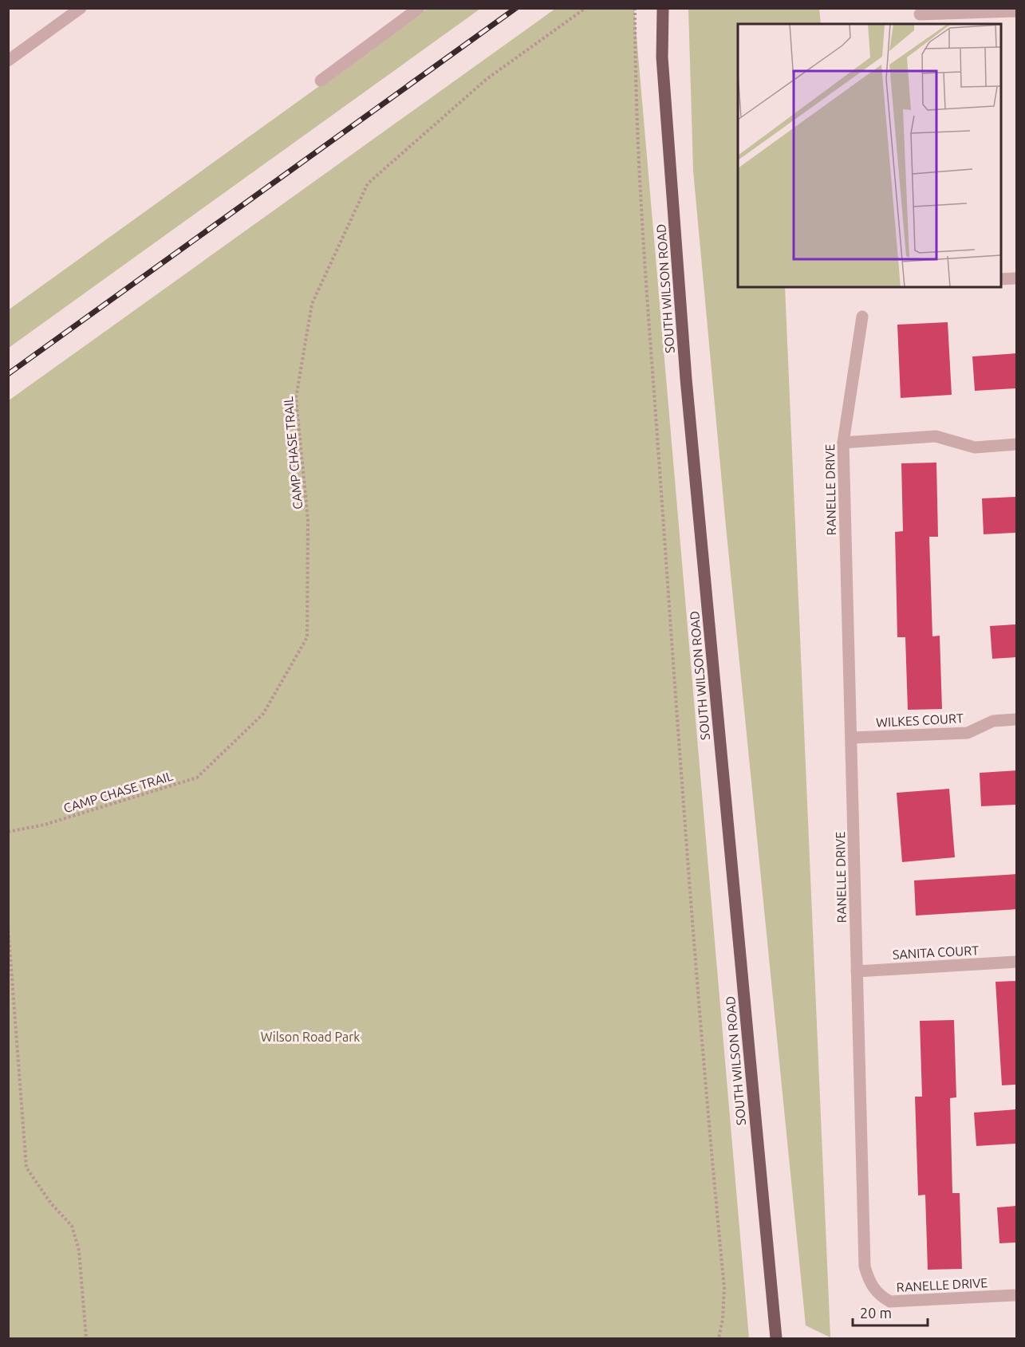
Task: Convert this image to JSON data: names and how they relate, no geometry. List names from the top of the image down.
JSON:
{
  "streets": {
    "main road": ["SOUTH WILSON ROAD"],
    "street": ["RANELLE DRIVE", "WILKES COURT", "SANITA COURT"],
    "path": ["CAMP CHASE TRAIL"]
  },
  "crossings": [
    ["RANELLE DRIVE", "WILKES COURT"],
    ["RANELLE DRIVE", "SANITA COURT"]
  ],
  "parks": ["Wilson Road Park"],
  "scale_bar": "20 m"
}
